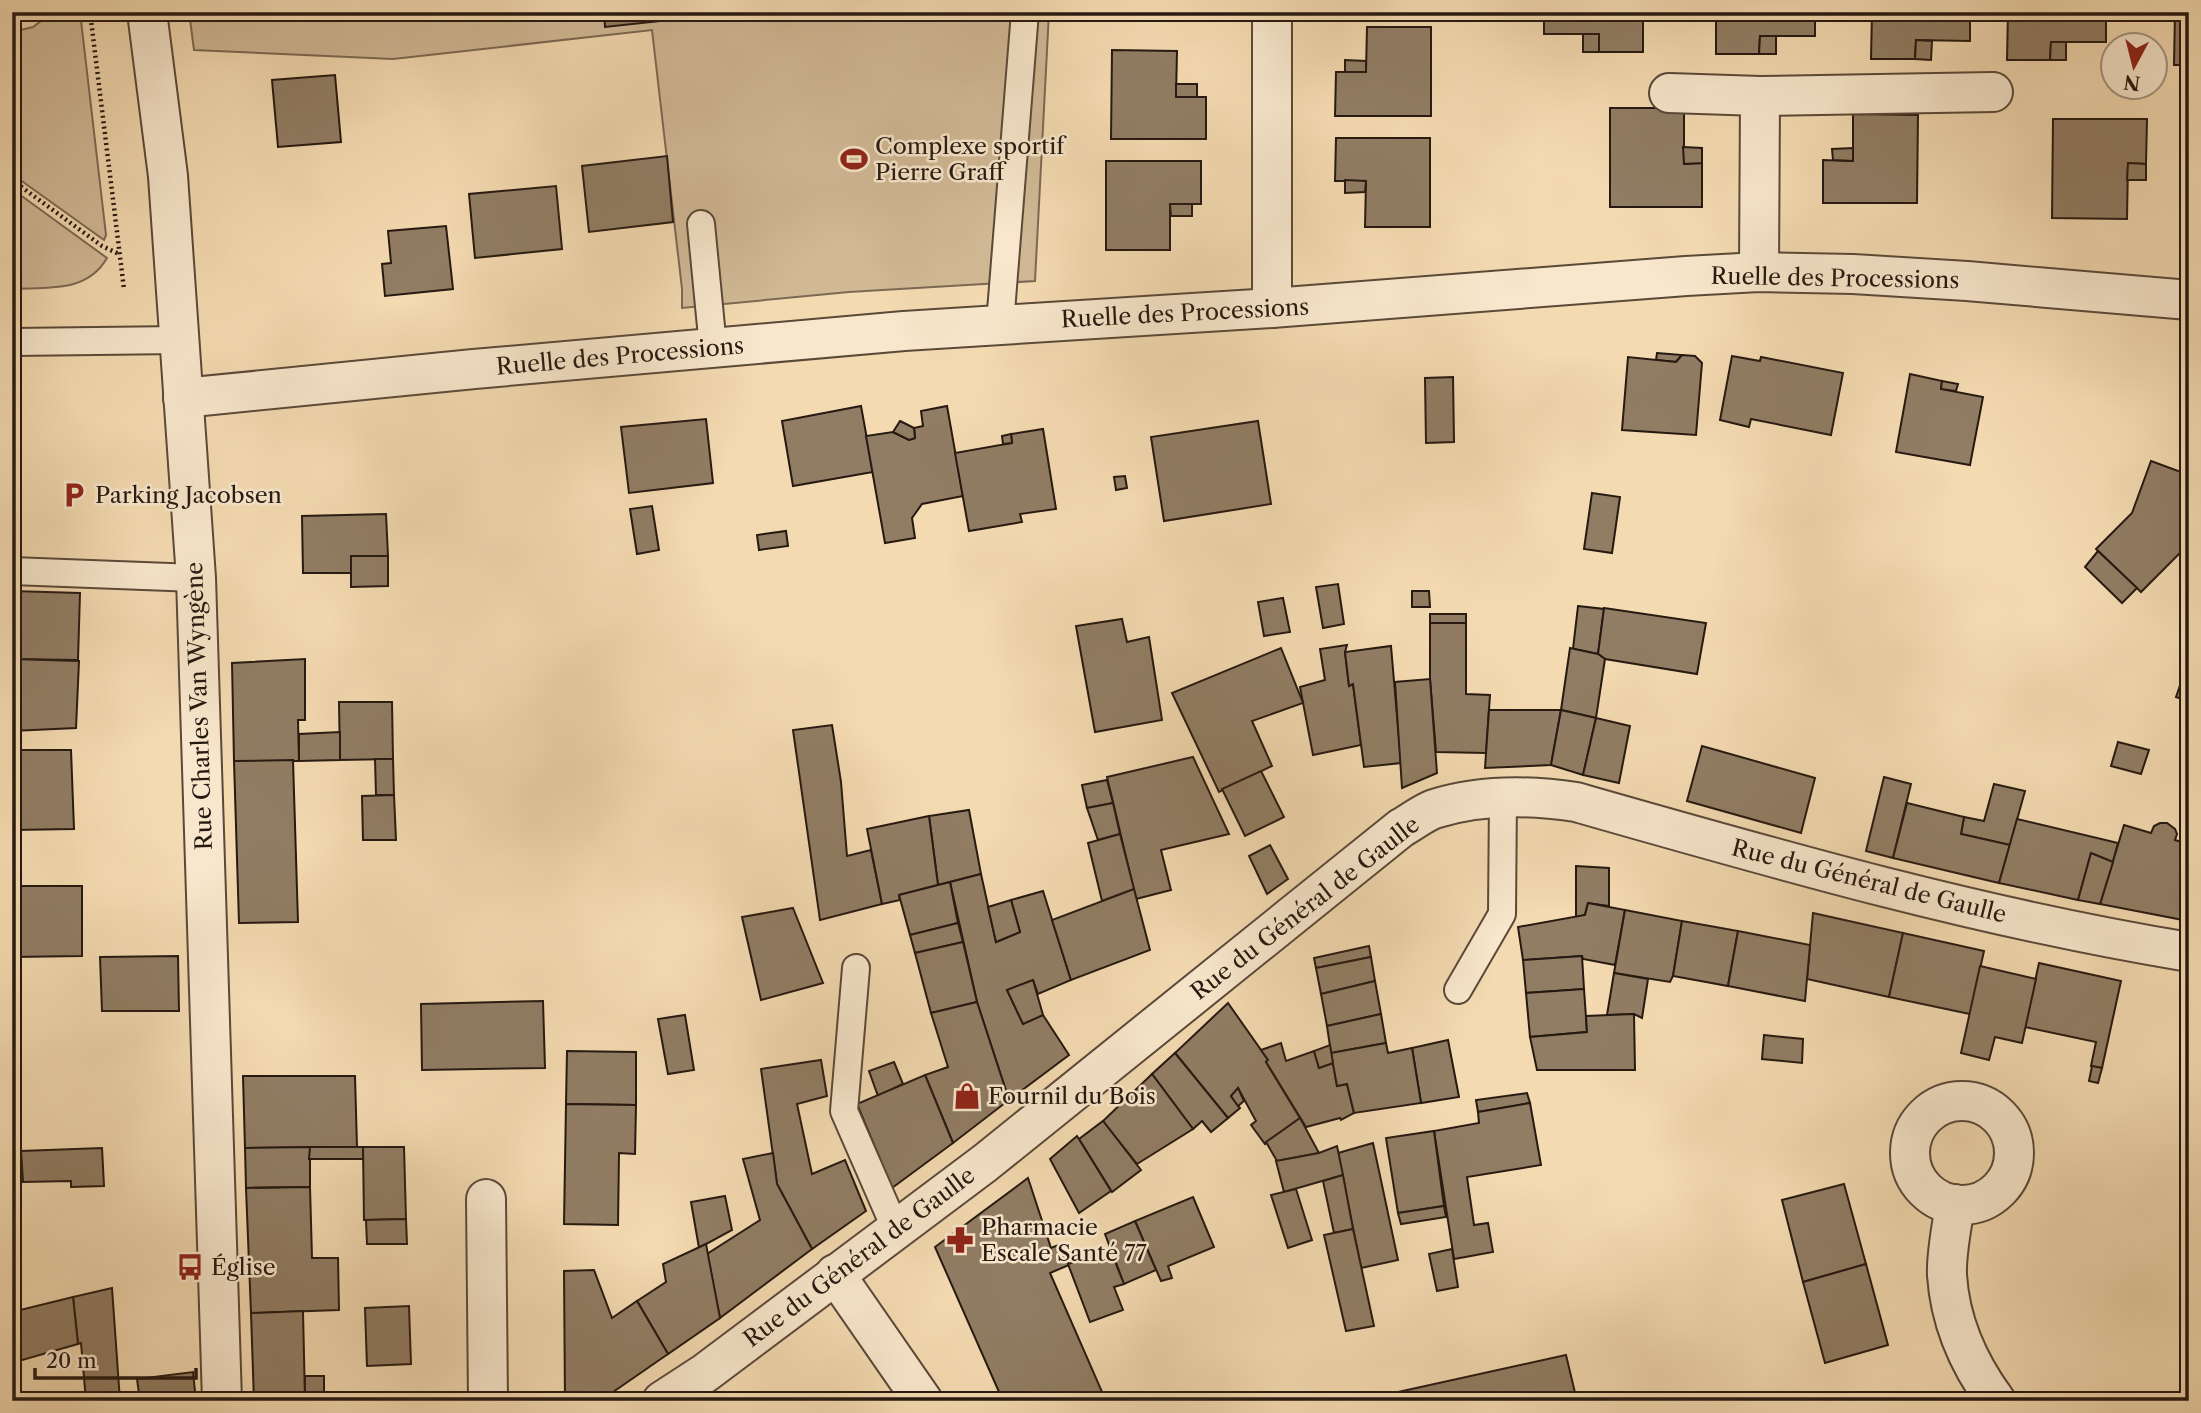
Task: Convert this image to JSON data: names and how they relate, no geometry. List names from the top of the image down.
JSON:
{
  "streets": {
    "street": ["Ruelle des Processions", "Rue Charles Van Wyngène", "Rue du Général de Gaulle"]
  },
  "crossings": [
    ["Ruelle des Processions", "Rue Charles Van Wyngène"]
  ],
  "places": {
    "sports": ["Complexe sportif Pierre Graff"],
    "parking": ["Parking Jacobsen"],
    "shop": ["Fournil du Bois"],
    "pharmacy": ["Pharmacie Escale Santé 77"],
    "bus stop": ["Église"]
  },
  "scale_bar": "20 m",
  "north": "bottom"
}
